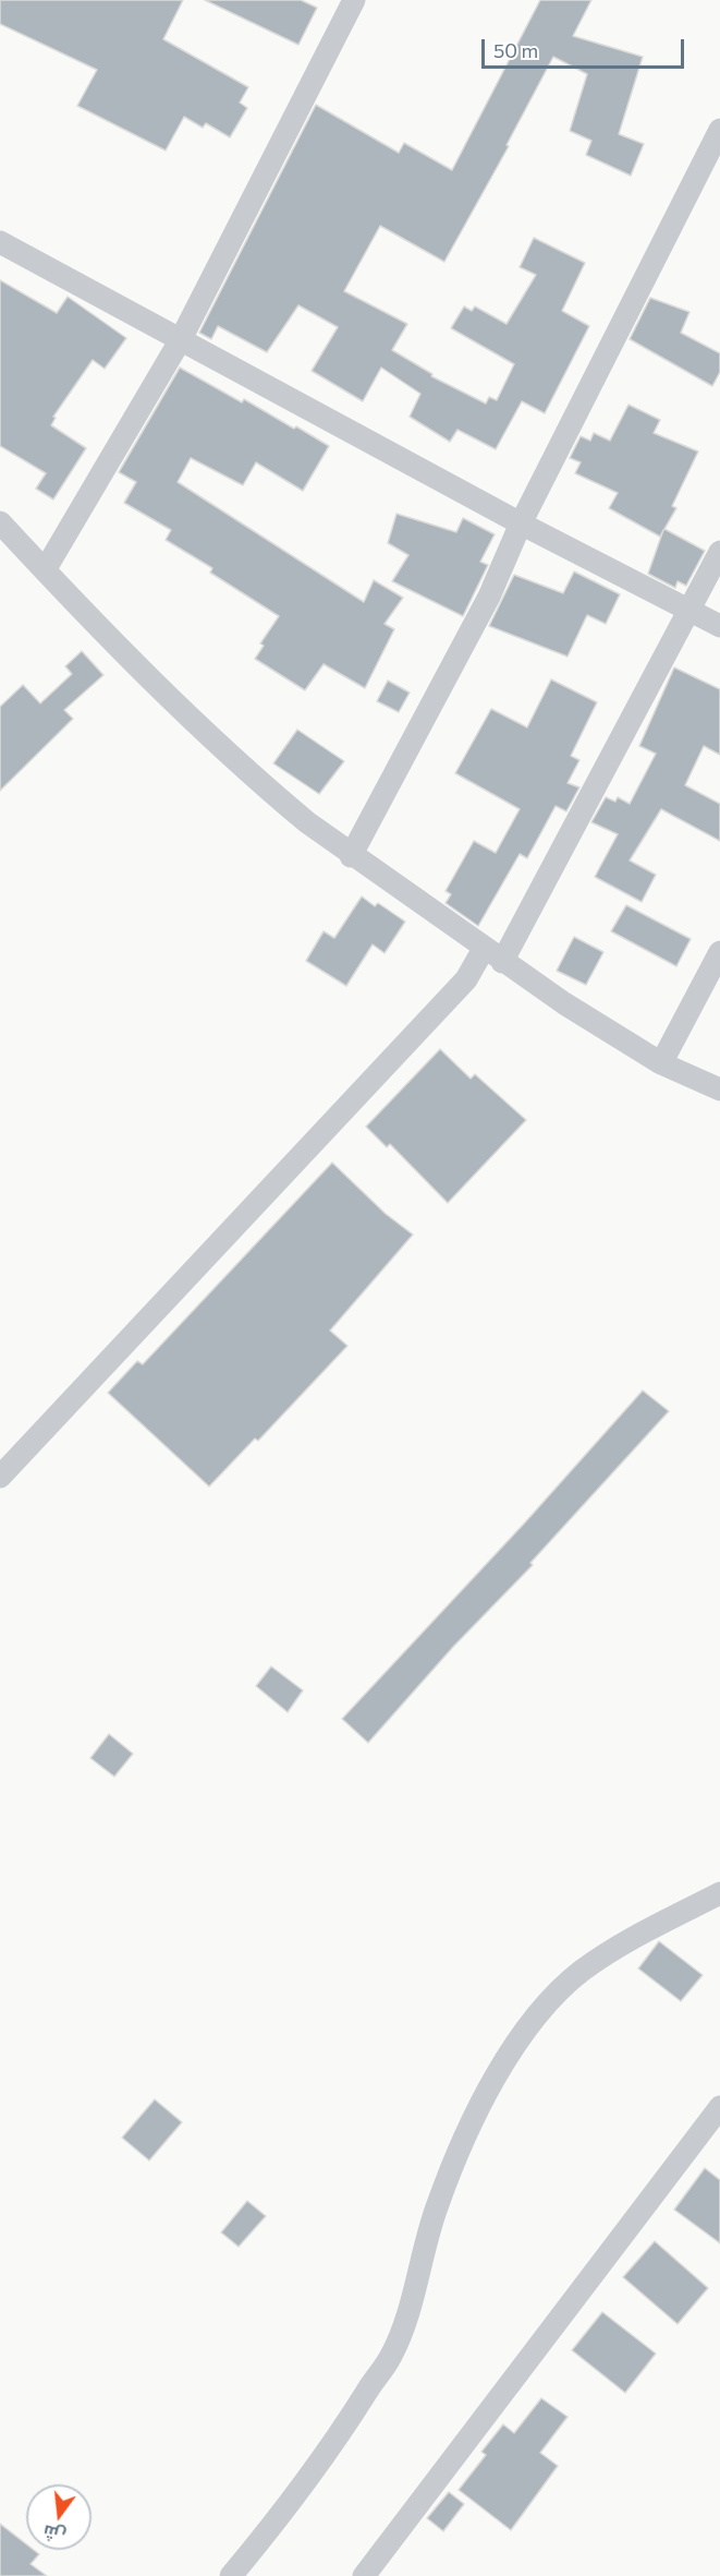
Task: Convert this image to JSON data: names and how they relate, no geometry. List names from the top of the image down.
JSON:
{
  "scale_bar": "50 m",
  "north": "bottom"
}
